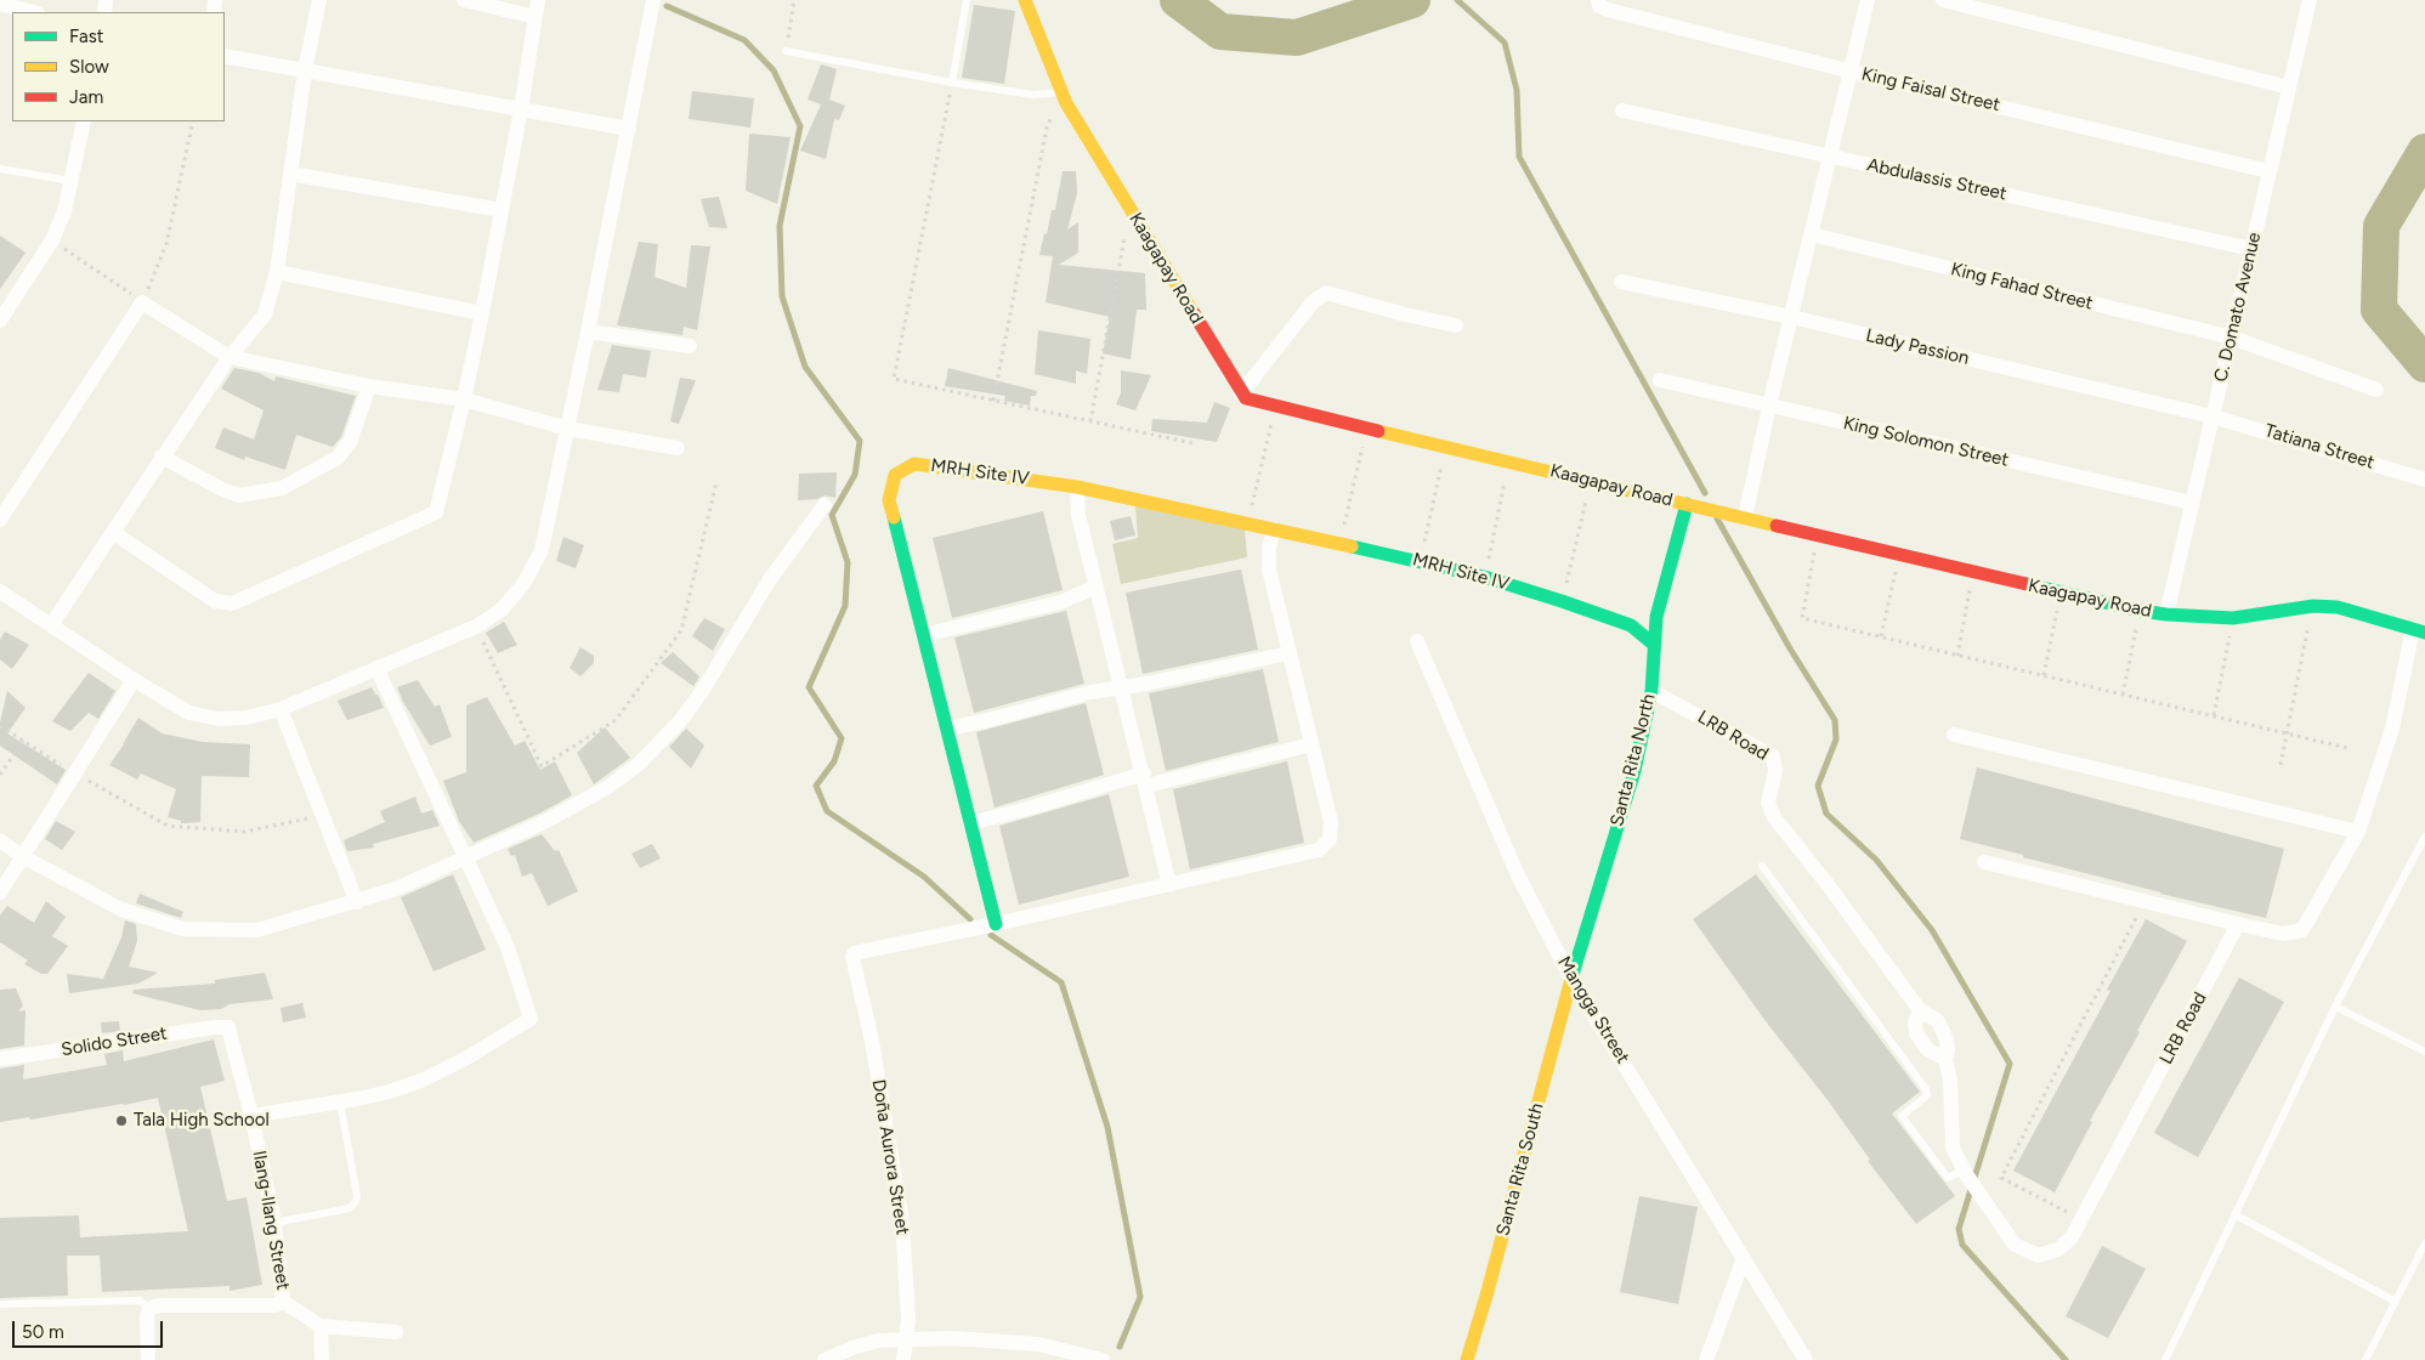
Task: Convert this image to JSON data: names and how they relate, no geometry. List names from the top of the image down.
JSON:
{
  "streets": {
    "street": [
      "King Faisal Street",
      "Abdulassis Street",
      "Kaagapay Road",
      "King Fahad Street",
      "C. Domato Avenue",
      "Lady Passion",
      "King Solomon Street",
      "Tatiana Street",
      "MRH Site IV",
      "LRB Road",
      "Santa Rita North",
      "Mangga Street",
      "Solido Street",
      "Doña Aurora Street",
      "Santa Rita South",
      "Ilang-Ilang Street"
    ]
  },
  "crossings": [
    ["King Faisal Street", "C. Domato Avenue"],
    ["Abdulassis Street", "C. Domato Avenue"],
    ["Kaagapay Road", "C. Domato Avenue"],
    ["Kaagapay Road", "Santa Rita North"],
    ["King Fahad Street", "C. Domato Avenue"],
    ["C. Domato Avenue", "Lady Passion"],
    ["C. Domato Avenue", "King Solomon Street"],
    ["C. Domato Avenue", "Tatiana Street"],
    ["Lady Passion", "Tatiana Street"],
    ["MRH Site IV", "Santa Rita North"],
    ["MRH Site IV", "Doña Aurora Street"],
    ["LRB Road", "Santa Rita North"],
    ["Santa Rita North", "Mangga Street"],
    ["Santa Rita North", "Santa Rita South"],
    ["Mangga Street", "Santa Rita South"],
    ["Solido Street", "Ilang-Ilang Street"]
  ],
  "places": ["Tala High School"],
  "legend": ["Fast", "Slow", "Jam"],
  "scale_bar": "50 m"
}
